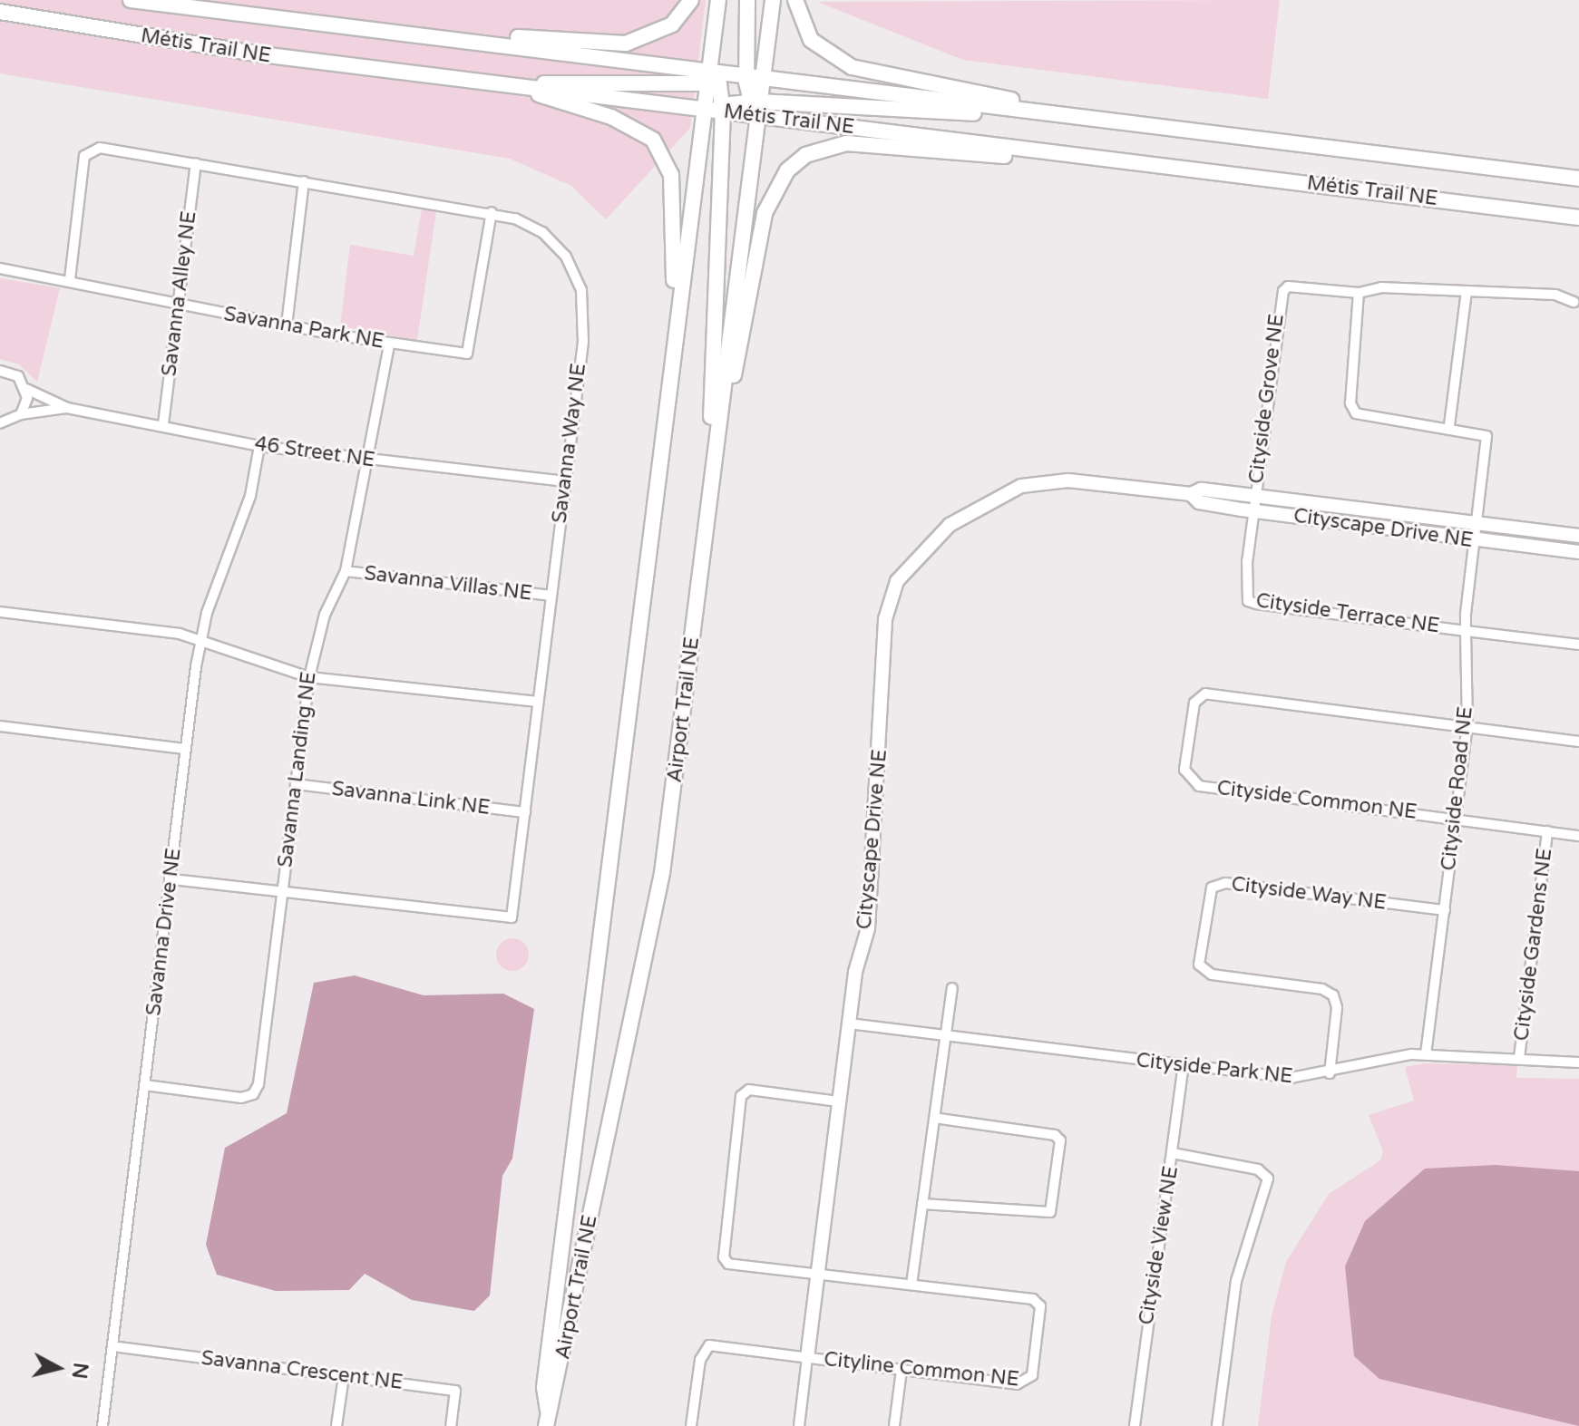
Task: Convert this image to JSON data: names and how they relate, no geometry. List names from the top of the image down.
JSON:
{
  "streets": {
    "main road": ["Métis Trail NE", "Airport Trail NE"],
    "street": [
      "Savanna Alley NE",
      "Savanna Park NE",
      "Cityside Grove NE",
      "Savanna Way NE",
      "46 Street NE",
      "Cityscape Drive NE",
      "Savanna Villas NE",
      "Cityside Terrace NE",
      "Savanna Landing NE",
      "Cityside Road NE",
      "Savanna Link NE",
      "Cityside Common NE",
      "Cityside Way NE",
      "Savanna Drive NE",
      "Cityside Gardens NE",
      "Cityside Park NE",
      "Cityside View NE",
      "Cityline Common NE",
      "Savanna Crescent NE"
    ]
  },
  "crossings": [
    ["Métis Trail NE", "Airport Trail NE"],
    ["Savanna Alley NE", "Savanna Park NE"],
    ["Savanna Alley NE", "Savanna Way NE"],
    ["Savanna Alley NE", "46 Street NE"],
    ["Savanna Park NE", "Savanna Way NE"],
    ["Savanna Park NE", "Savanna Landing NE"],
    ["Cityside Grove NE", "Cityscape Drive NE"],
    ["Cityside Grove NE", "Cityside Terrace NE"],
    ["Savanna Way NE", "46 Street NE"],
    ["Savanna Way NE", "Savanna Villas NE"],
    ["Savanna Way NE", "Savanna Landing NE"],
    ["Savanna Way NE", "Savanna Link NE"],
    ["Savanna Way NE", "Savanna Drive NE"],
    ["46 Street NE", "Savanna Landing NE"],
    ["46 Street NE", "Savanna Drive NE"],
    ["Cityscape Drive NE", "Cityside Terrace NE"],
    ["Cityscape Drive NE", "Cityside Road NE"],
    ["Cityscape Drive NE", "Cityside Park NE"],
    ["Cityscape Drive NE", "Cityline Common NE"],
    ["Savanna Villas NE", "Savanna Landing NE"],
    ["Cityside Terrace NE", "Cityside Road NE"],
    ["Savanna Landing NE", "Savanna Link NE"],
    ["Savanna Landing NE", "Savanna Drive NE"],
    ["Cityside Road NE", "Cityside Common NE"],
    ["Cityside Road NE", "Cityside Way NE"],
    ["Cityside Road NE", "Cityside Park NE"],
    ["Cityside Way NE", "Cityside Park NE"],
    ["Savanna Drive NE", "Savanna Crescent NE"],
    ["Cityside Gardens NE", "Cityside Park NE"],
    ["Cityside Park NE", "Cityside View NE"]
  ],
  "north": "right"
}
